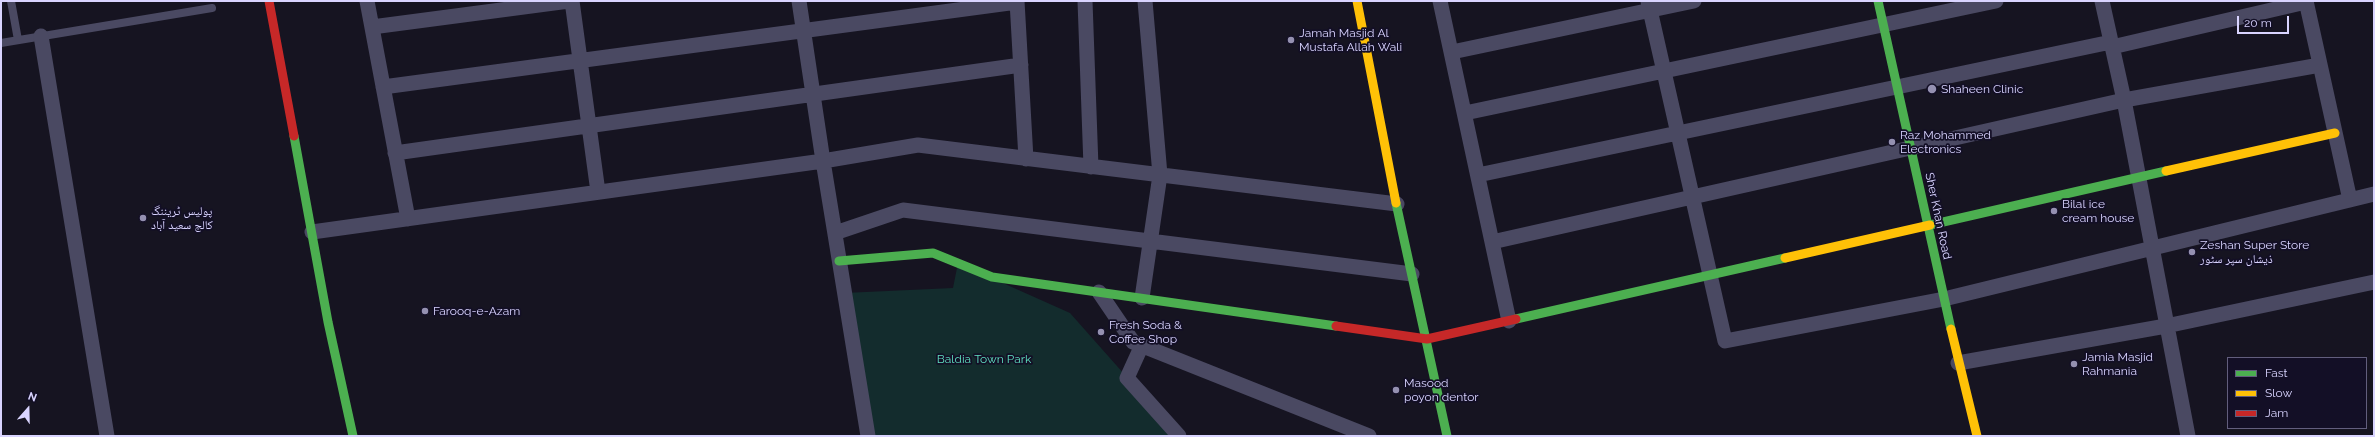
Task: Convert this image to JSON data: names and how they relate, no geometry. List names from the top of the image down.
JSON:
{
  "streets": {
    "street": ["Sher Khan Road"]
  },
  "parks": ["Baldia Town Park"],
  "places": [
    "Jamah Masjid Al Mustafa Allah Wali",
    "Shaheen Clinic",
    "Raz Mohammed Electronics",
    "Bilal ice cream house",
    "پولیس ٹریننگ کالج سعید آباد",
    "Zeshan Super Store ذیشان سپر سٹور",
    "Farooq-e-Azam",
    "Fresh Soda & Coffee Shop",
    "Jamia Masjid Rahmania",
    "Masood poyon dentor"
  ],
  "legend": ["Fast", "Slow", "Jam"],
  "scale_bar": "20 m",
  "north": "top"
}
